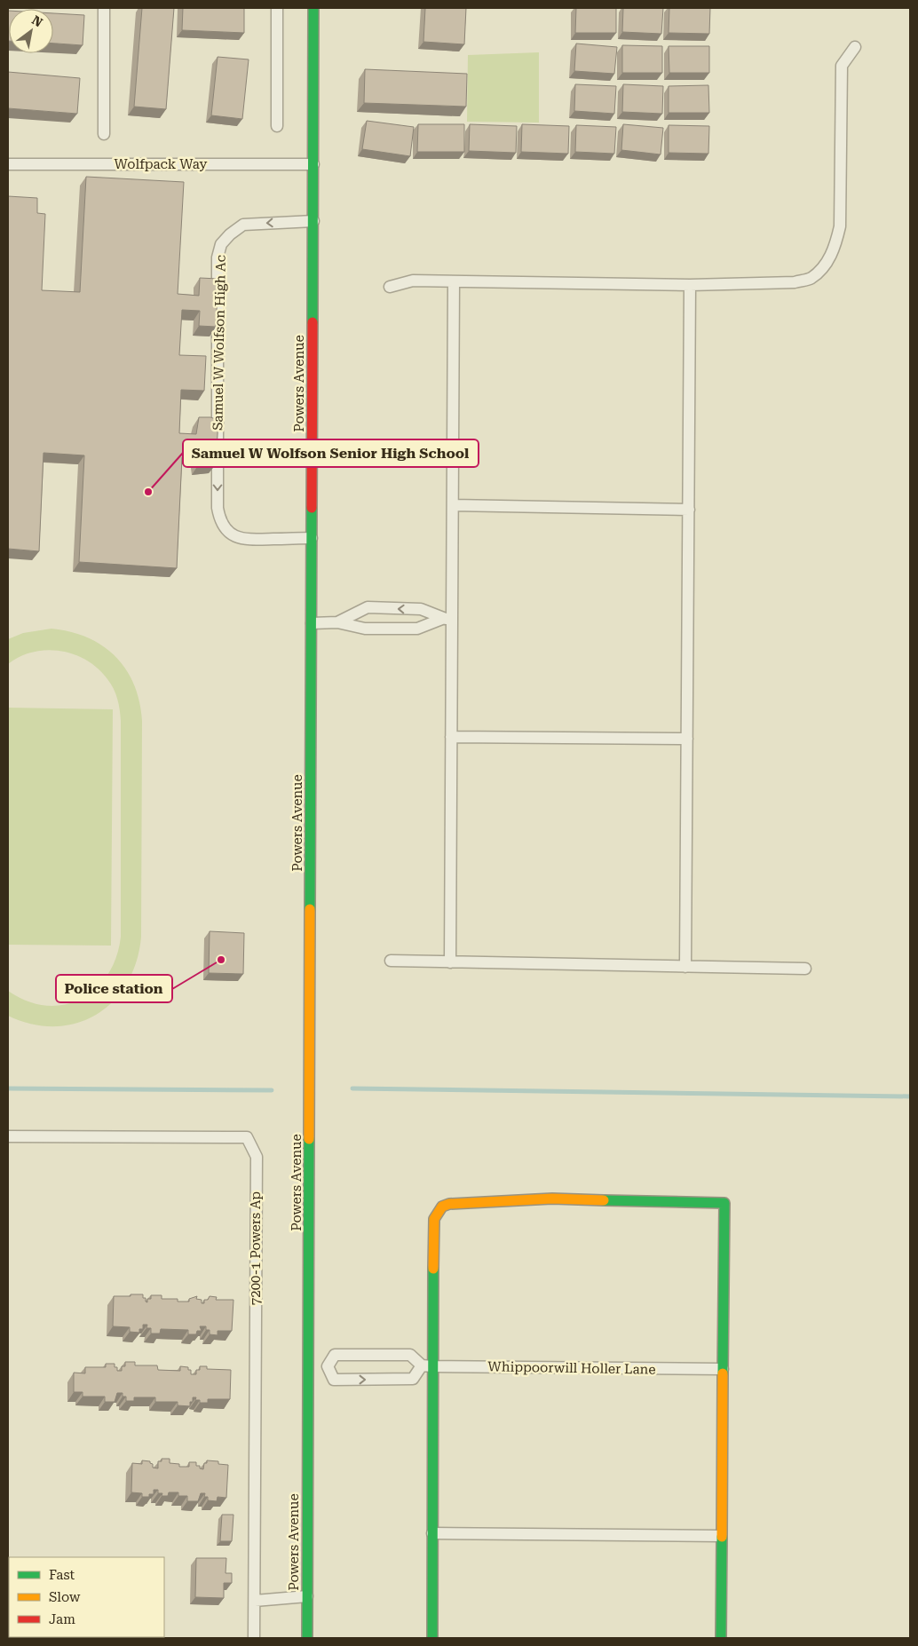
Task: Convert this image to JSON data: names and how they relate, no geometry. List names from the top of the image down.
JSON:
{
  "streets": {
    "street": [
      "Wolfpack Way",
      "Samuel W Wolfson High Ac",
      "Powers Avenue",
      "7200-1 Powers Ap",
      "Whippoorwill Holler Lane"
    ]
  },
  "crossings": [
    ["Wolfpack Way", "Powers Avenue"],
    ["Samuel W Wolfson High Ac", "Powers Avenue"]
  ],
  "places": ["Samuel W Wolfson Senior High School", "Police station"],
  "legend": ["Fast", "Slow", "Jam"],
  "north": "top right"
}
